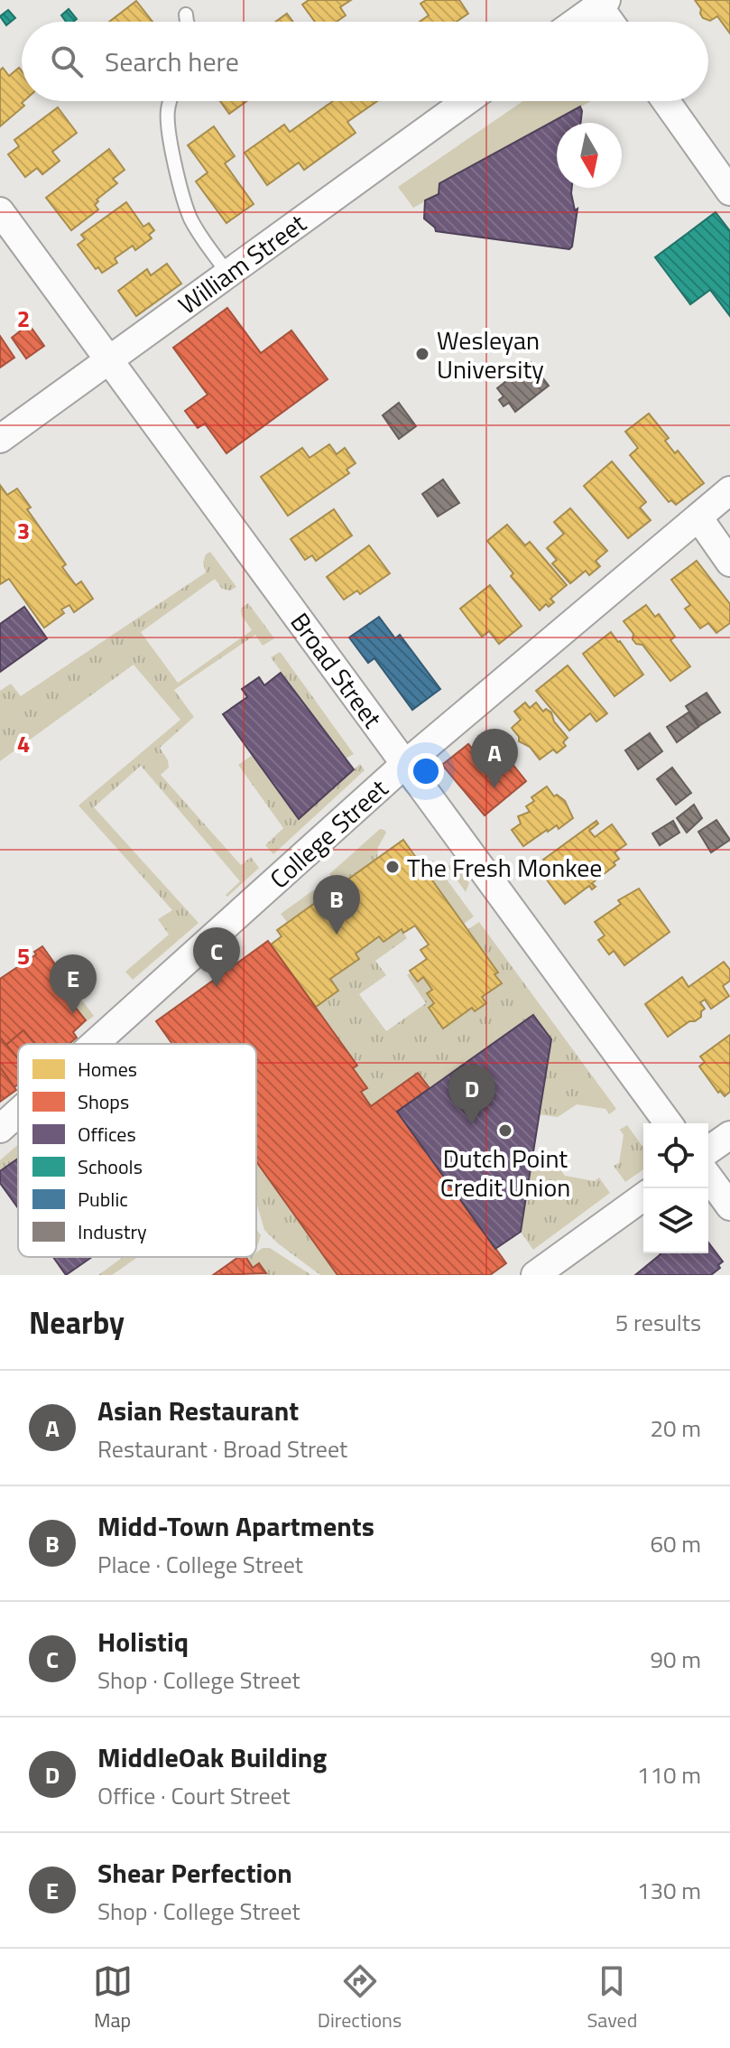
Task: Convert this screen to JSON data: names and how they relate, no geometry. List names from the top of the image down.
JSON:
{
  "streets": {
    "street": ["William Street", "Broad Street", "College Street"]
  },
  "crossings": [
    ["William Street", "Broad Street"],
    ["Broad Street", "College Street"]
  ],
  "places": ["Wesleyan University", "The Fresh Monkee", "Dutch Point Credit Union"],
  "legend": [
    "Homes",
    "Shops",
    "Offices",
    "Schools",
    "Public",
    "Industry"
  ],
  "north": "bottom",
  "page": {
    "search": "Search here",
    "pins": [
      "A",
      "B",
      "C",
      "E",
      "D"
    ],
    "heading": ["Nearby", "5 results"],
    "list": [
      {
        "mark": "A",
        "name": "Asian Restaurant",
        "note": "Restaurant · Broad Street",
        "value": "20 m"
      },
      {
        "mark": "B",
        "name": "Midd-Town Apartments",
        "note": "Place · College Street",
        "value": "60 m"
      },
      {
        "mark": "C",
        "name": "Holistiq",
        "note": "Shop · College Street",
        "value": "90 m"
      },
      {
        "mark": "D",
        "name": "MiddleOak Building",
        "note": "Office · Court Street",
        "value": "110 m"
      },
      {
        "mark": "E",
        "name": "Shear Perfection",
        "note": "Shop · College Street",
        "value": "130 m"
      }
    ],
    "nav": ["Map", "Directions", "Saved"]
  },
  "grid": {
    "rows": [
      "2",
      "3",
      "4",
      "5"
    ]
  }
}
